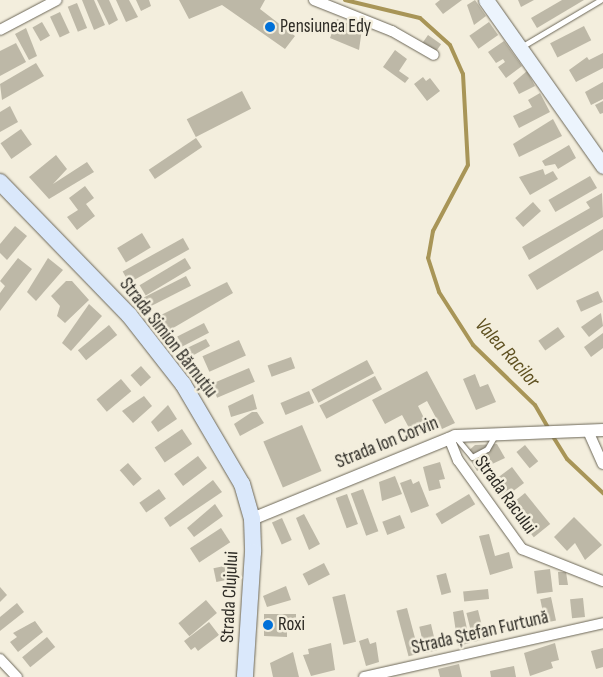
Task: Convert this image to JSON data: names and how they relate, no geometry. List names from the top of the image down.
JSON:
{
  "streets": {
    "main road": ["Strada Simion Bărnuțiu", "Strada Clujului"],
    "street": ["Strada Ion Corvin", "Strada Racului", "Strada Ștefan Furtună"]
  },
  "crossings": [
    ["Strada Simion Bărnuțiu", "Strada Ion Corvin"],
    ["Strada Simion Bărnuțiu", "Strada Clujului"],
    ["Strada Ion Corvin", "Strada Racului"],
    ["Strada Ion Corvin", "Strada Clujului"]
  ],
  "water": ["Valea Racilor"],
  "places": ["Pensiunea Edy", "Roxi"]
}
